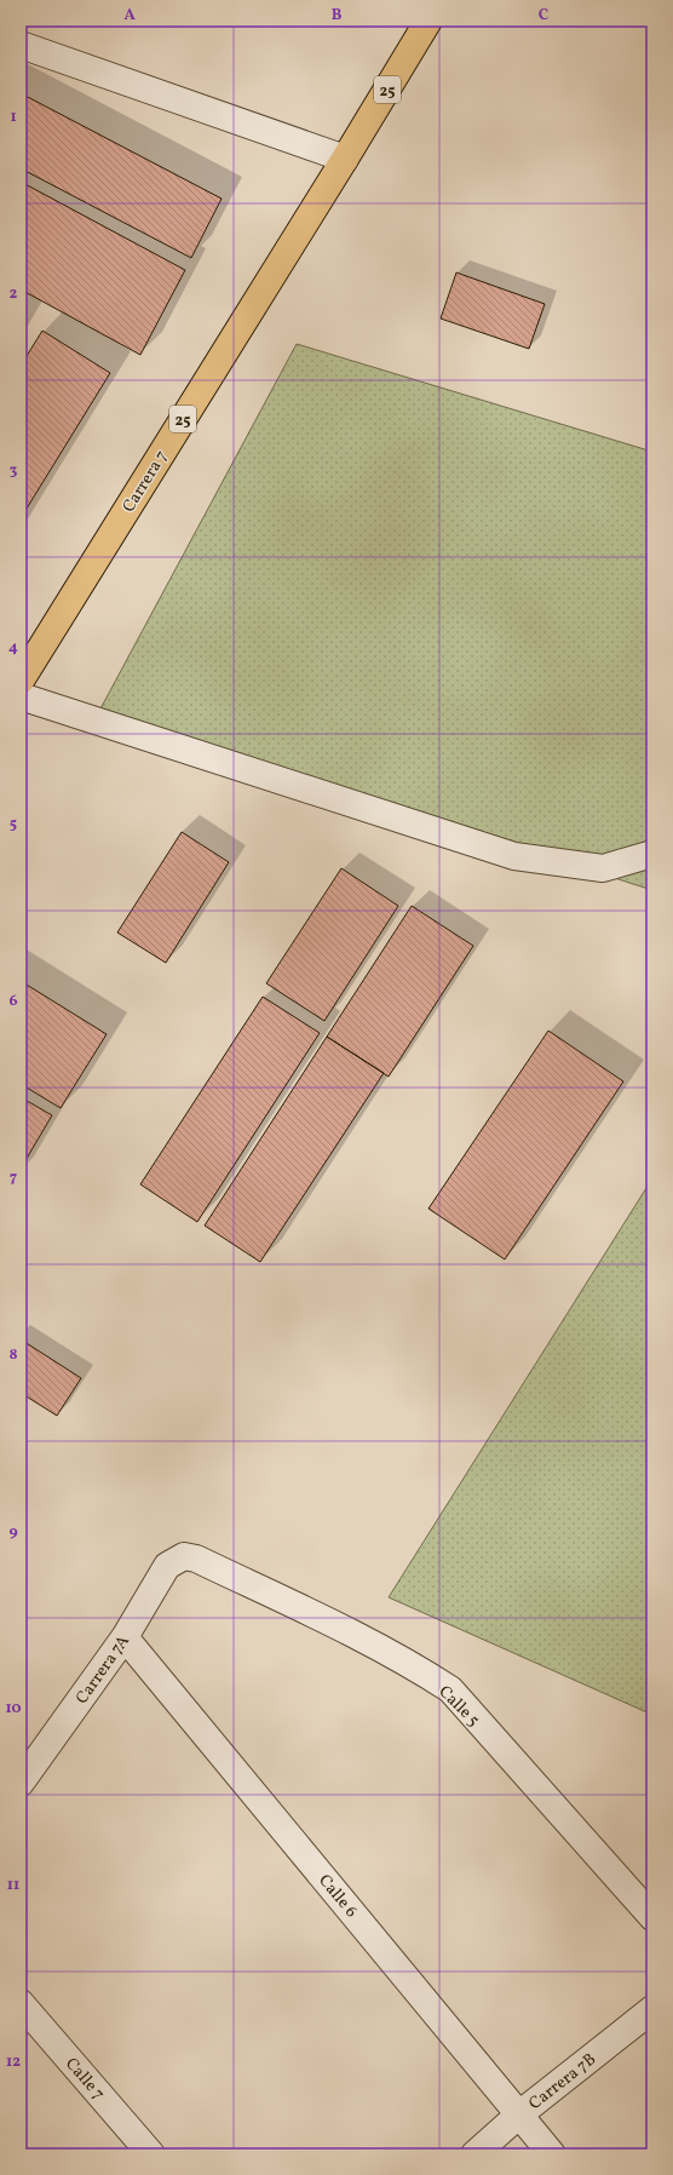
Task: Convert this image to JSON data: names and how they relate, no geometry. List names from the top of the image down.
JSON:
{
  "streets": {
    "highway": ["25", "Carrera 7"],
    "street": [
      "Carrera 7A",
      "Calle 5",
      "Calle 6",
      "Calle 7",
      "Carrera 7B"
    ]
  },
  "crossings": [
    ["25", "Carrera 7"],
    ["Carrera 7A", "Calle 5"],
    ["Carrera 7A", "Calle 6"],
    ["Calle 6", "Carrera 7B"]
  ],
  "grid": {
    "columns": ["A", "B", "C"],
    "rows": [
      "1",
      "2",
      "3",
      "4",
      "5",
      "6",
      "7",
      "8",
      "9",
      "10",
      "11",
      "12"
    ]
  }
}
